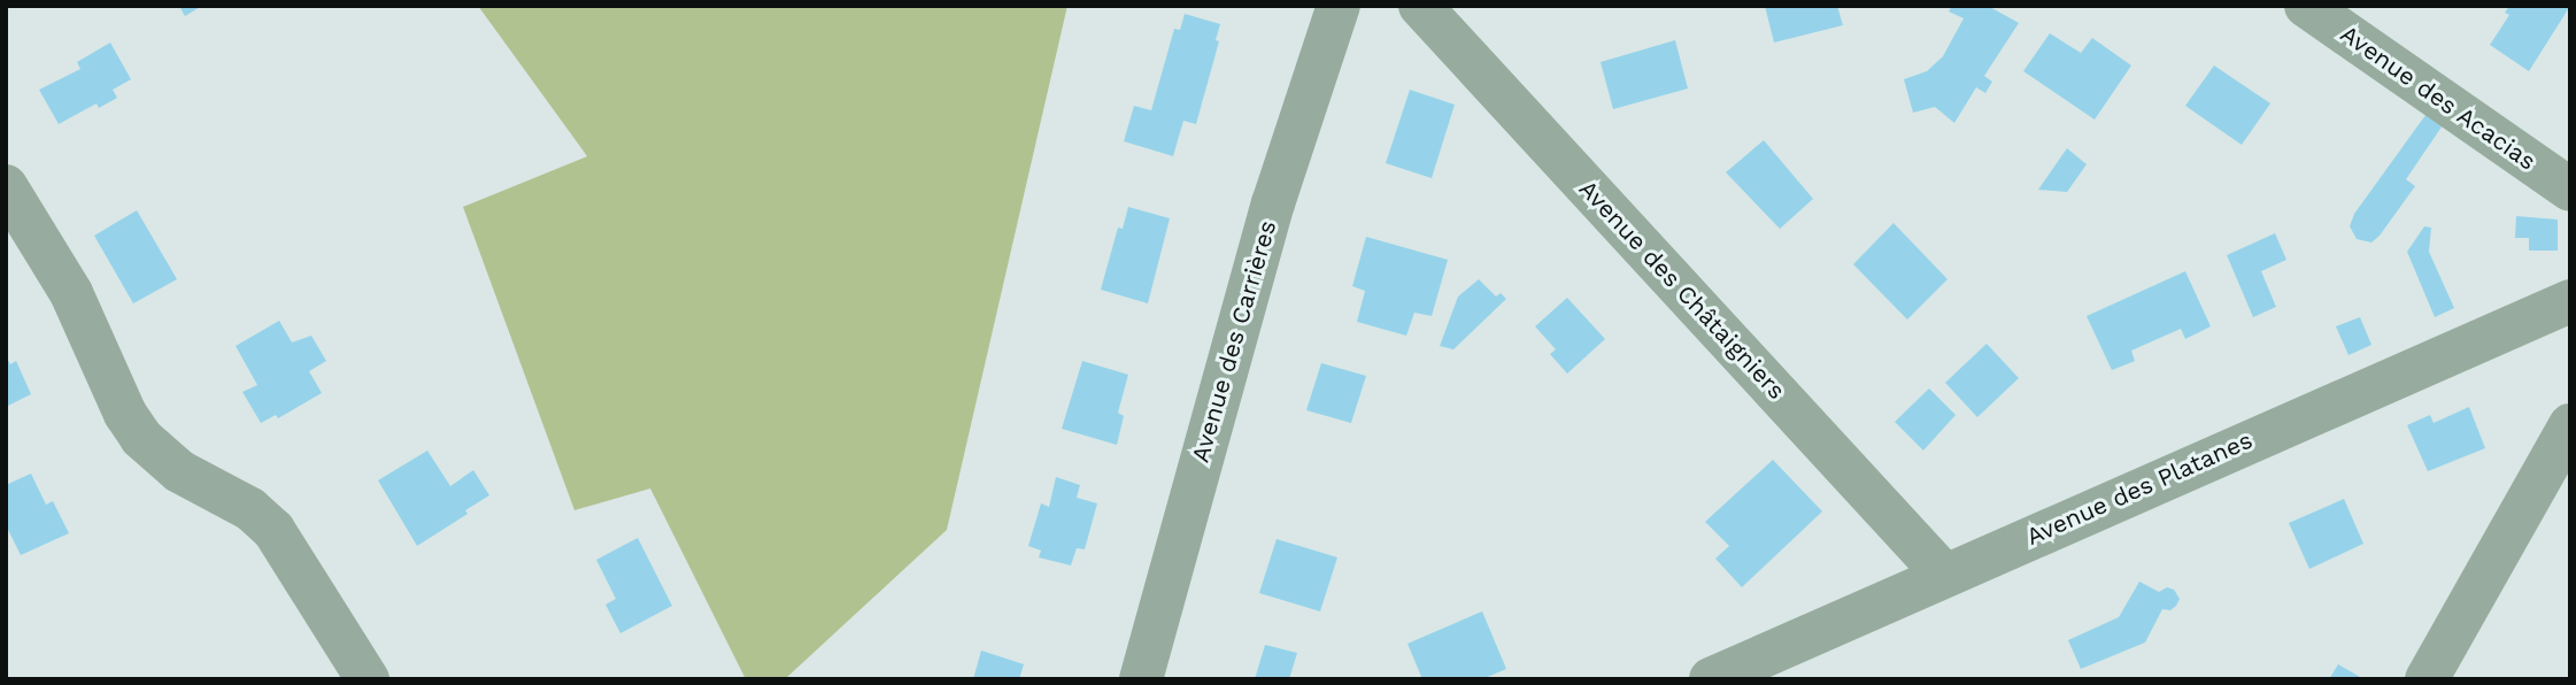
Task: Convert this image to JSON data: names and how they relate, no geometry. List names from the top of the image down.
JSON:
{
  "streets": {
    "street": [
      "Avenue des Acacias",
      "Avenue des Châtaigniers",
      "Avenue des Carrières",
      "Avenue des Platanes"
    ]
  },
  "crossings": [
    ["Avenue des Châtaigniers", "Avenue des Platanes"]
  ]
}
